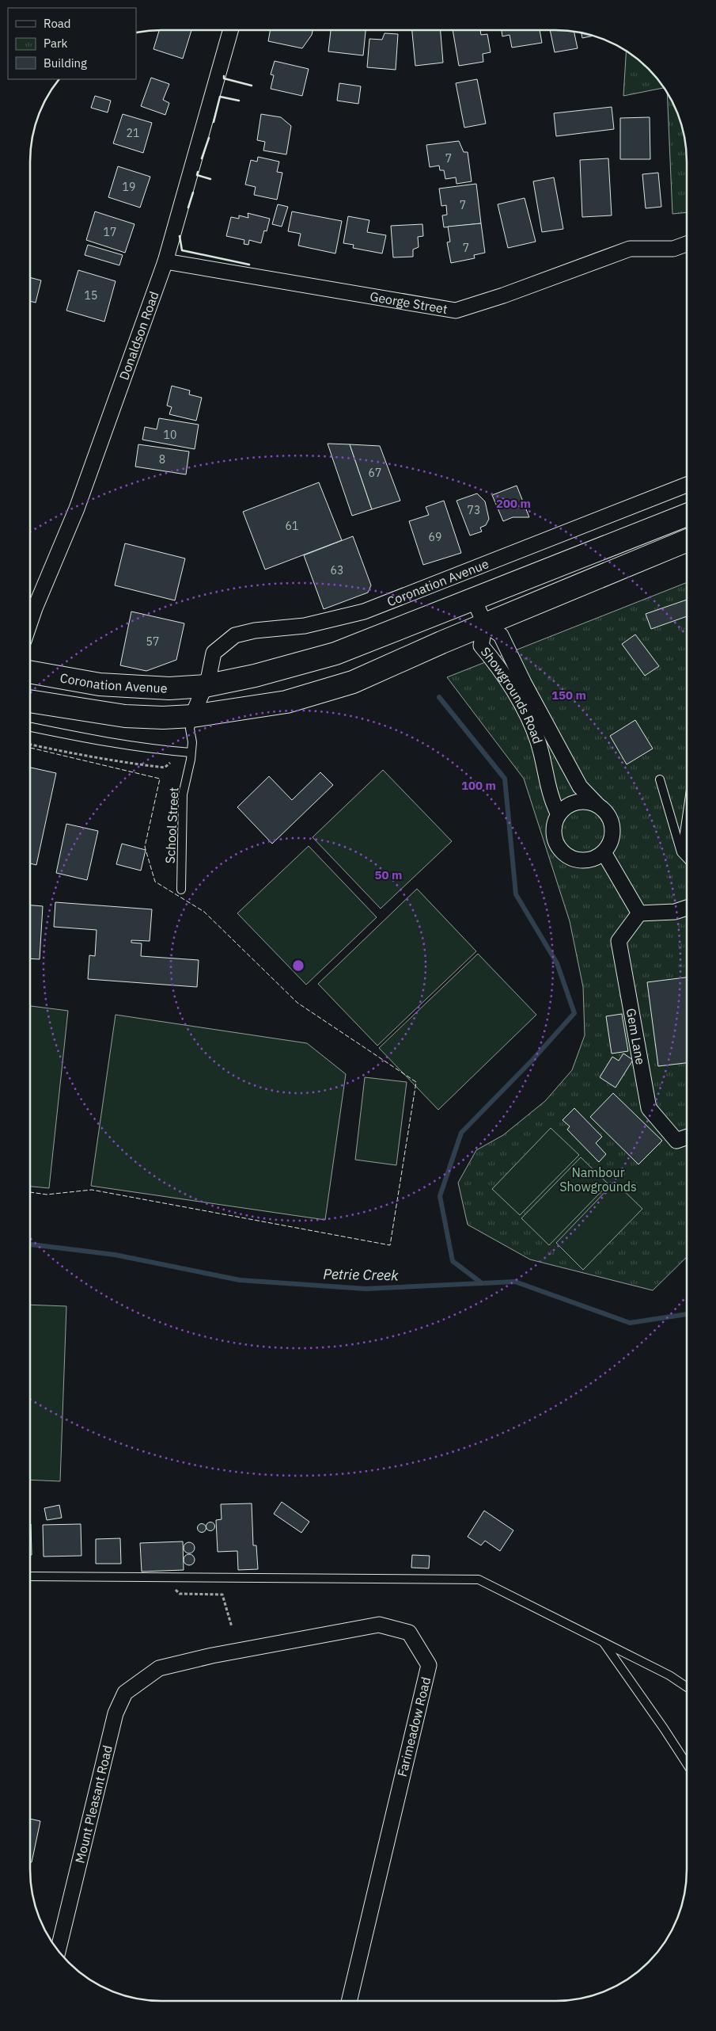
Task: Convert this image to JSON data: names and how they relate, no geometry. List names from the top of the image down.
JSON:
{
  "streets": {
    "main road": ["Coronation Avenue"],
    "street": [
      "George Street",
      "Donaldson Road",
      "Showgrounds Road",
      "Gem Lane",
      "Farimeadow Road",
      "Mount Pleasant Road"
    ],
    "lane": ["School Street"]
  },
  "crossings": [
    ["George Street", "Donaldson Road"],
    ["Coronation Avenue", "School Street"],
    ["Farimeadow Road", "Mount Pleasant Road"]
  ],
  "water": ["Petrie Creek"],
  "parks": ["Nambour Showgrounds"],
  "house_numbers": [
    "21",
    "7",
    "19",
    "7",
    "17",
    "7",
    "15",
    "10",
    "8",
    "67",
    "73",
    "61",
    "69",
    "63",
    "57"
  ],
  "legend": ["Road", "Park", "Building"],
  "rings": [
    "200 m",
    "150 m",
    "100 m",
    "50 m"
  ]
}
